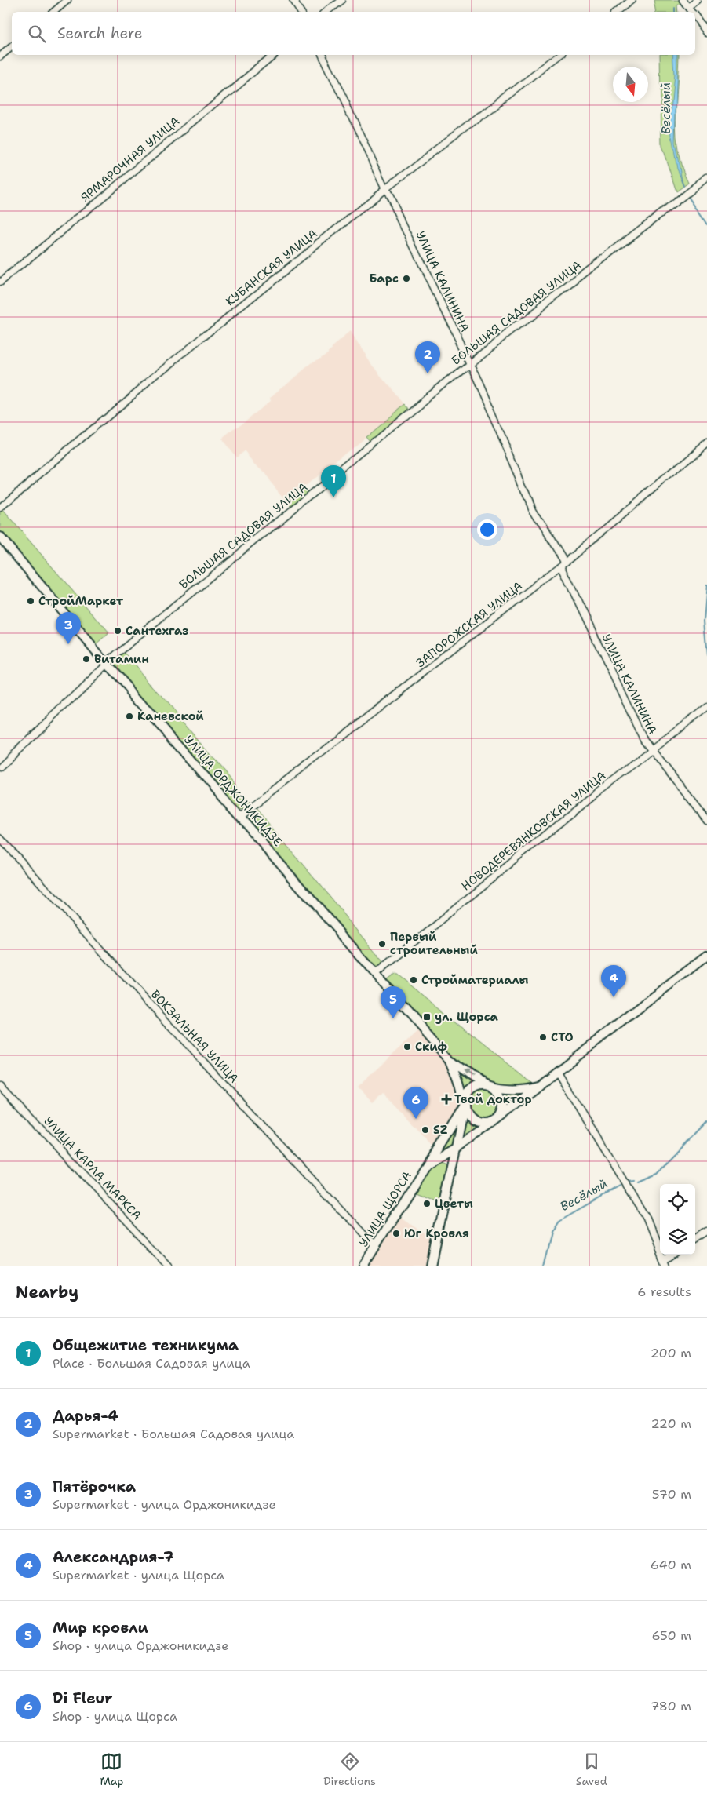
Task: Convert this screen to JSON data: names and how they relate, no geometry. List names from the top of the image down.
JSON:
{
  "streets": {
    "main road": ["УЛИЦА ОРДЖОНИКИДЗЕ", "УЛИЦА ЩОРСА"],
    "street": [
      "ЯРМАРОЧНАЯ УЛИЦА",
      "КУБАНСКАЯ УЛИЦА",
      "УЛИЦА КАЛИНИНА",
      "БОЛЬШАЯ САДОВАЯ УЛИЦА",
      "ЗАПОРОЖСКАЯ УЛИЦА",
      "НОВОДЕРЕВЯНКОВСКАЯ УЛИЦА",
      "ВОКЗАЛЬНАЯ УЛИЦА",
      "УЛИЦА КАРЛА МАРКСА"
    ]
  },
  "crossings": [
    ["КУБАНСКАЯ УЛИЦА", "УЛИЦА КАЛИНИНА"],
    ["УЛИЦА КАЛИНИНА", "БОЛЬШАЯ САДОВАЯ УЛИЦА"],
    ["УЛИЦА КАЛИНИНА", "ЗАПОРОЖСКАЯ УЛИЦА"],
    ["УЛИЦА КАЛИНИНА", "НОВОДЕРЕВЯНКОВСКАЯ УЛИЦА"],
    ["БОЛЬШАЯ САДОВАЯ УЛИЦА", "УЛИЦА ОРДЖОНИКИДЗЕ"],
    ["ЗАПОРОЖСКАЯ УЛИЦА", "УЛИЦА ОРДЖОНИКИДЗЕ"],
    ["УЛИЦА ОРДЖОНИКИДЗЕ", "НОВОДЕРЕВЯНКОВСКАЯ УЛИЦА"],
    ["ВОКЗАЛЬНАЯ УЛИЦА", "УЛИЦА ЩОРСА"]
  ],
  "water": ["Весёлый"],
  "places": {
    "other": [
      "Барс",
      "СтройМаркет",
      "Сантехгаз",
      "Витамин",
      "Каневской",
      "Первый строительный",
      "Стройматериалы",
      "СТО",
      "Скиф",
      "SZ",
      "Цветы",
      "Юг Кровля"
    ],
    "transit": ["ул. Щорса"],
    "health": ["Твой доктор"]
  },
  "north": "bottom",
  "page": {
    "search": "Search here",
    "pins": [
      "2",
      "1",
      "3",
      "4",
      "5",
      "6"
    ],
    "heading": ["Nearby", "6 results"],
    "list": [
      {
        "mark": "1",
        "name": "Общежитие техникума",
        "note": "Place · Большая Садовая улица",
        "value": "200 m"
      },
      {
        "mark": "2",
        "name": "Дарья-4",
        "note": "Supermarket · Большая Садовая улица",
        "value": "220 m"
      },
      {
        "mark": "3",
        "name": "Пятёрочка",
        "note": "Supermarket · улица Орджоникидзе",
        "value": "570 m"
      },
      {
        "mark": "4",
        "name": "Александрия-7",
        "note": "Supermarket · улица Щорса",
        "value": "640 m"
      },
      {
        "mark": "5",
        "name": "Мир кровли",
        "note": "Shop · улица Орджоникидзе",
        "value": "650 m"
      },
      {
        "mark": "6",
        "name": "Di Fleur",
        "note": "Shop · улица Щорса",
        "value": "780 m"
      }
    ],
    "nav": ["Map", "Directions", "Saved"]
  }
}
